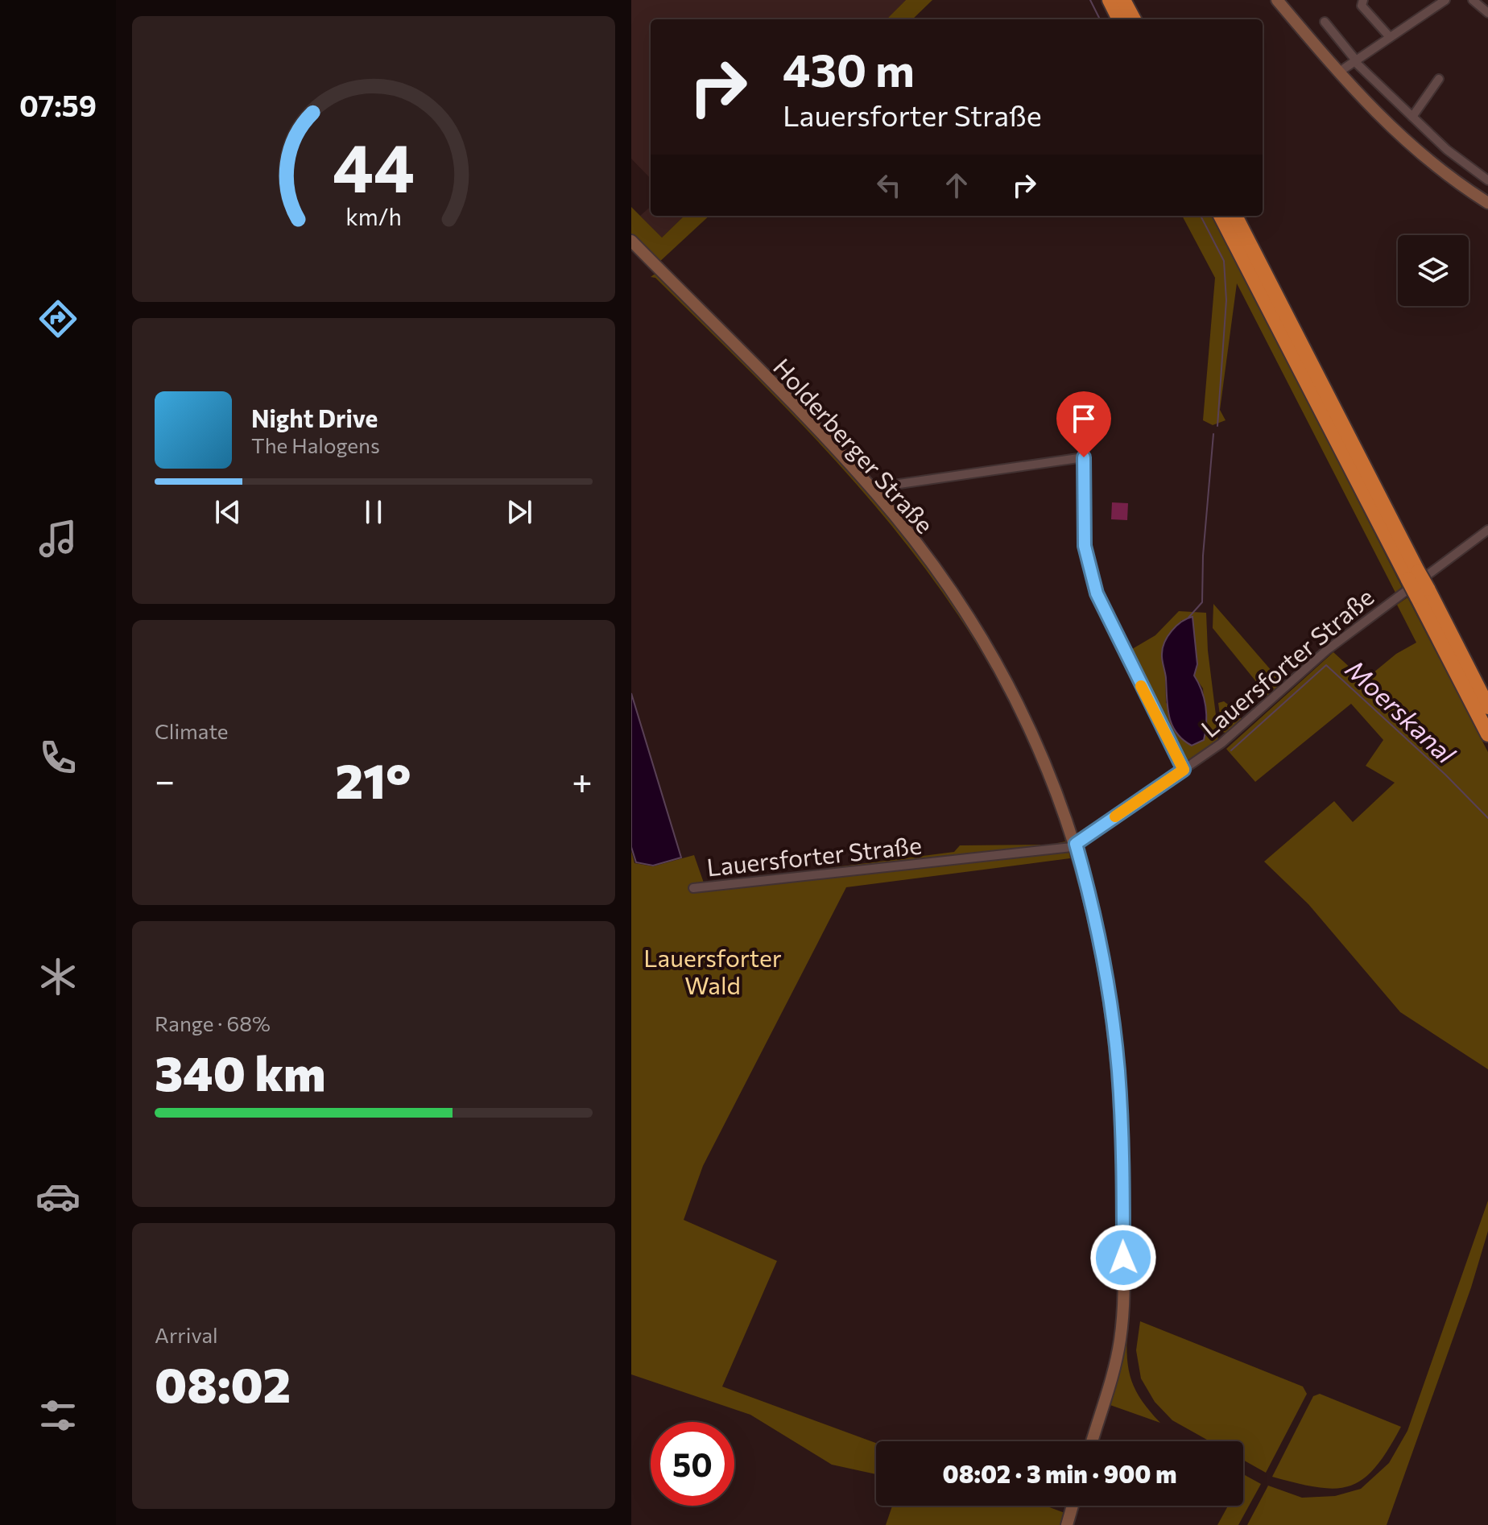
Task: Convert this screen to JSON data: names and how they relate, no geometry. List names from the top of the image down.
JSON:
{
  "streets": {
    "main road": ["Holderberger Straße"],
    "street": ["Lauersforter Straße"]
  },
  "crossings": [
    ["Holderberger Straße", "Lauersforter Straße"]
  ],
  "water": ["Moerskanal"],
  "parks": ["Lauersforter Wald"],
  "page": {
    "tabs": "07:59",
    "turn": ["430 m", "Lauersforter Straße"],
    "song": ["Night Drive", "The Halogens"],
    "tile": [
      "Climate",
      ["Range · 68%", "340 km"],
      ["Arrival", "08:02"]
    ],
    "heat": ["−", "21°", "+"],
    "limit": "50",
    "trip": "08:02 · 3 min · 900 m",
    "gauge": ["44", "km/h"]
  }
}
